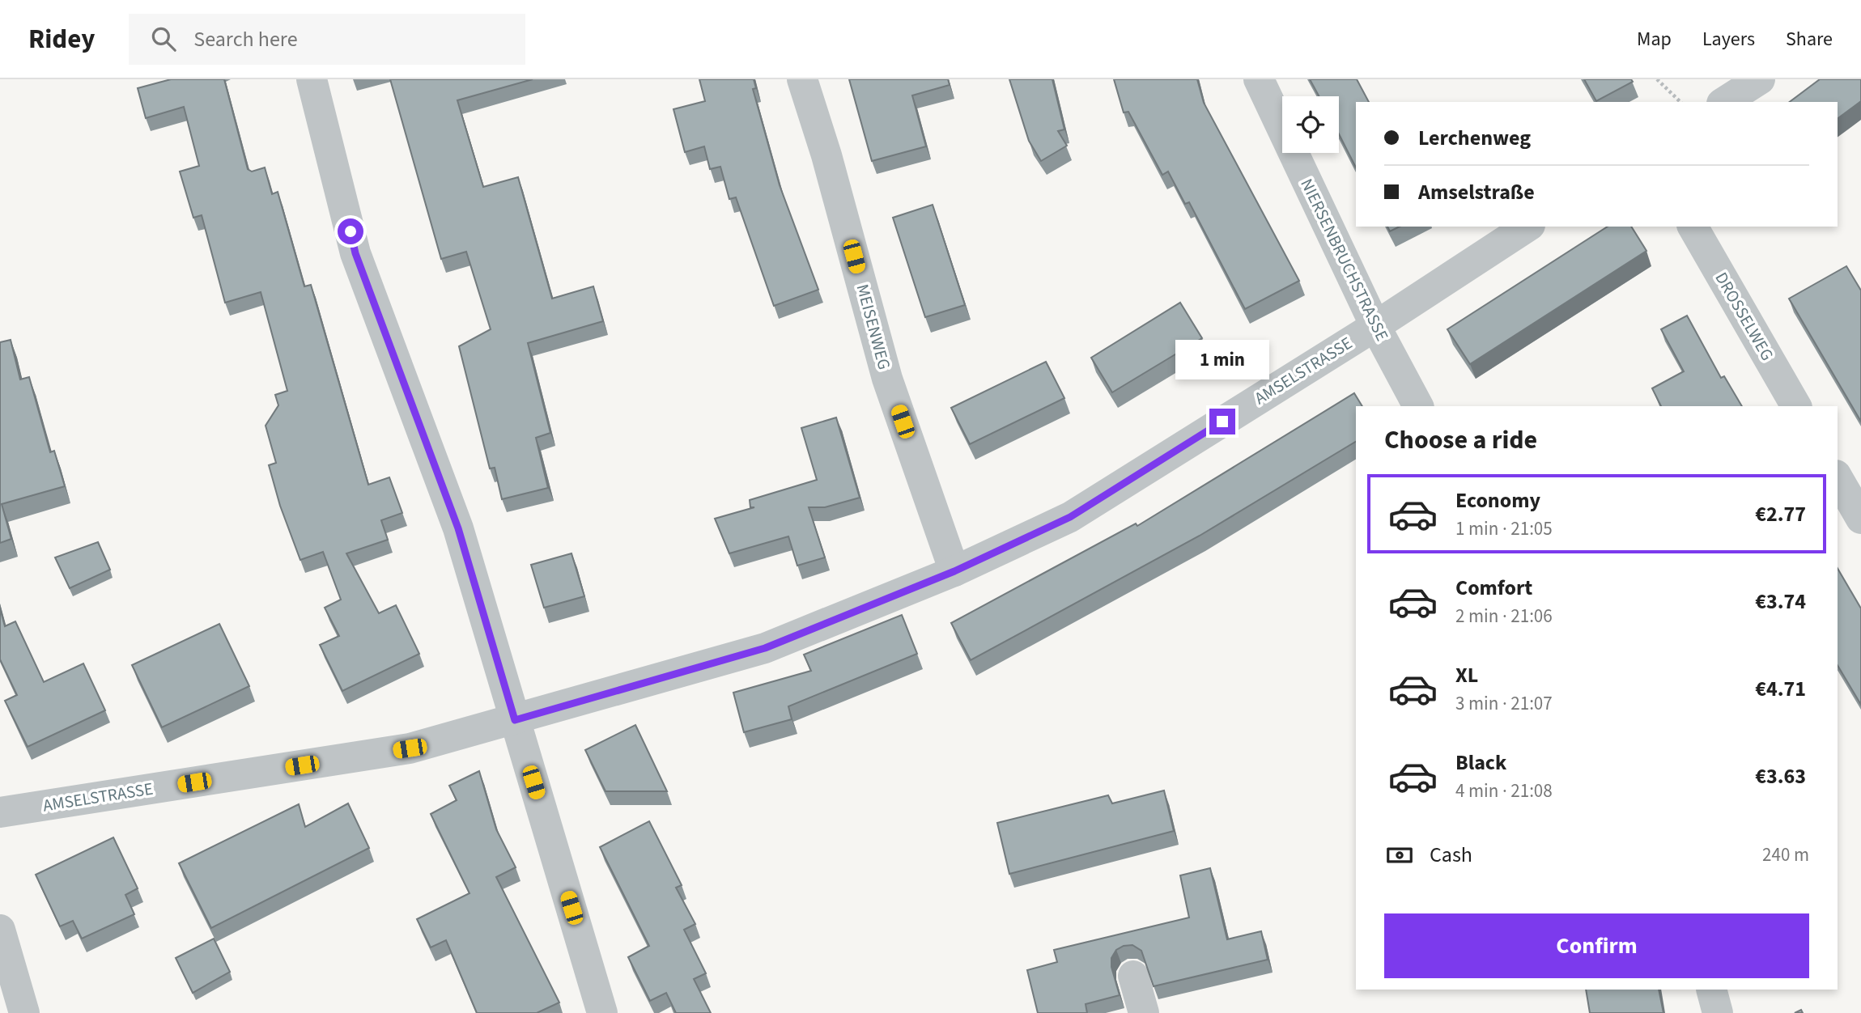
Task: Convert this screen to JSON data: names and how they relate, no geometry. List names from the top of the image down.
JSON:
{
  "streets": {
    "street": [
      "NIERSENBRUCHSTRASSE",
      "DROSSELWEG",
      "MEISENWEG",
      "AMSELSTRASSE"
    ]
  },
  "crossings": [
    ["NIERSENBRUCHSTRASSE", "AMSELSTRASSE"],
    ["MEISENWEG", "AMSELSTRASSE"]
  ],
  "page": {
    "header": "Ridey",
    "search": "Search here",
    "nav": ["Map", "Layers", "Share"],
    "banner": ["Lerchenweg", "Amselstraße"],
    "bubble": "1 min",
    "heading": "Choose a ride",
    "list": [
      {
        "name": "Economy",
        "note": "1 min · 21:05",
        "value": "€2.77"
      },
      {
        "name": "Comfort",
        "note": "2 min · 21:06",
        "value": "€3.74"
      },
      {
        "name": "XL",
        "note": "3 min · 21:07",
        "value": "€4.71"
      },
      {
        "name": "Black",
        "note": "4 min · 21:08",
        "value": "€3.63"
      }
    ],
    "pay": ["Cash", "240 m"],
    "buttons": "Confirm"
  }
}
